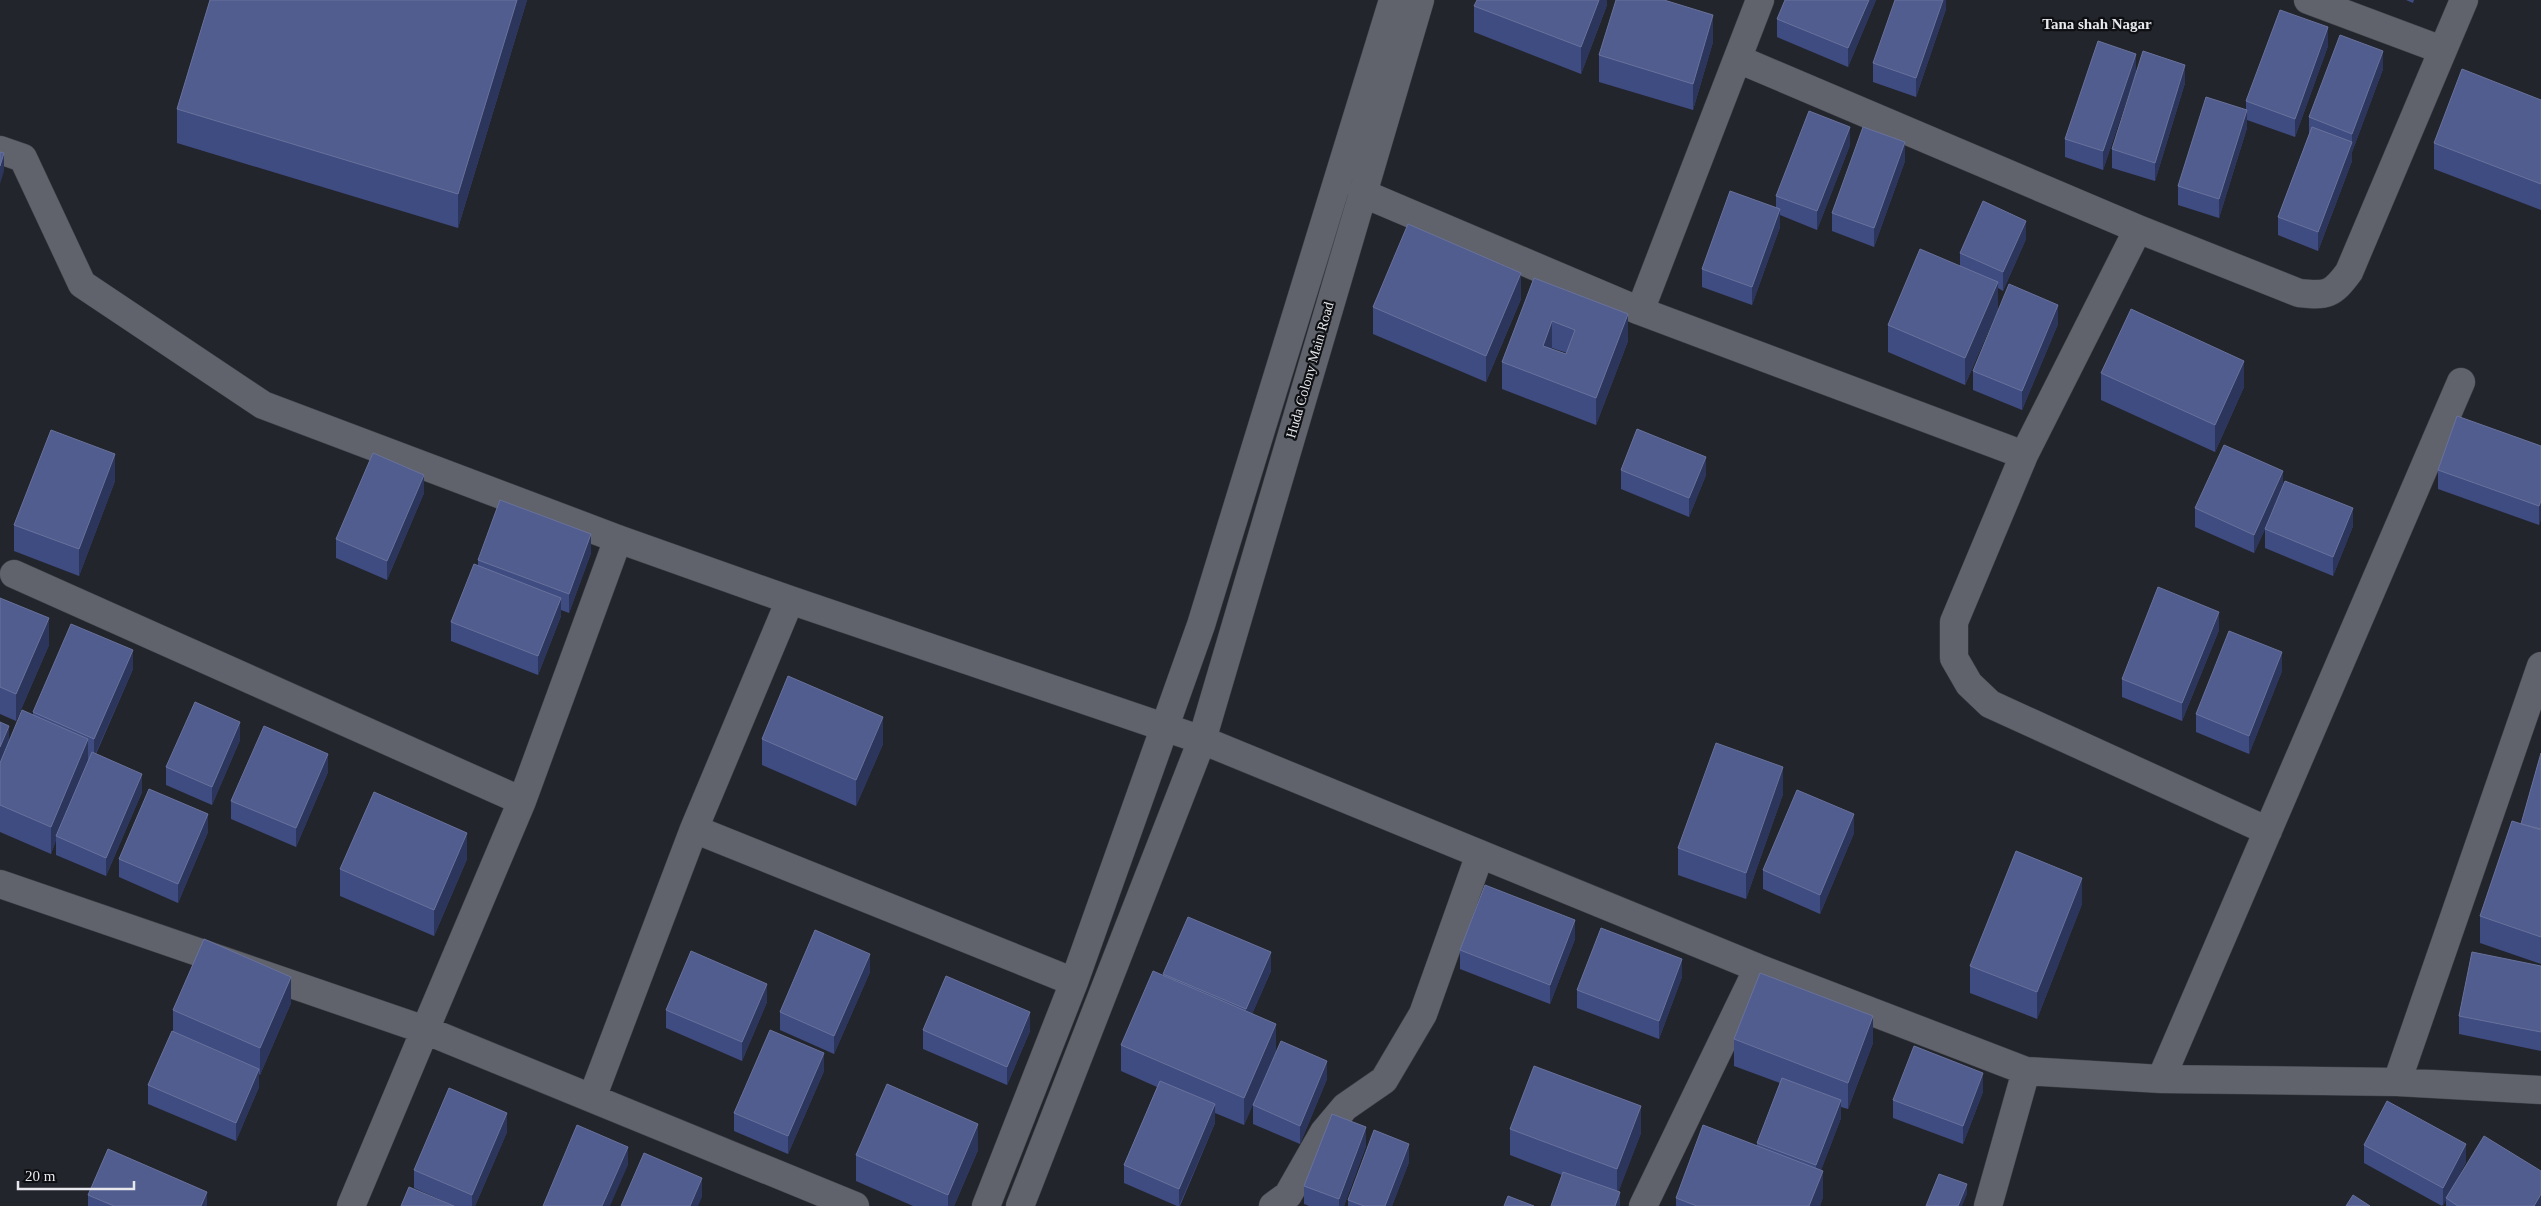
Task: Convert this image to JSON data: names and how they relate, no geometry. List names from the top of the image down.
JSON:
{
  "streets": {
    "street": ["Huda Colony Main Road"]
  },
  "districts": ["Tana shah Nagar"],
  "scale_bar": "20 m"
}
